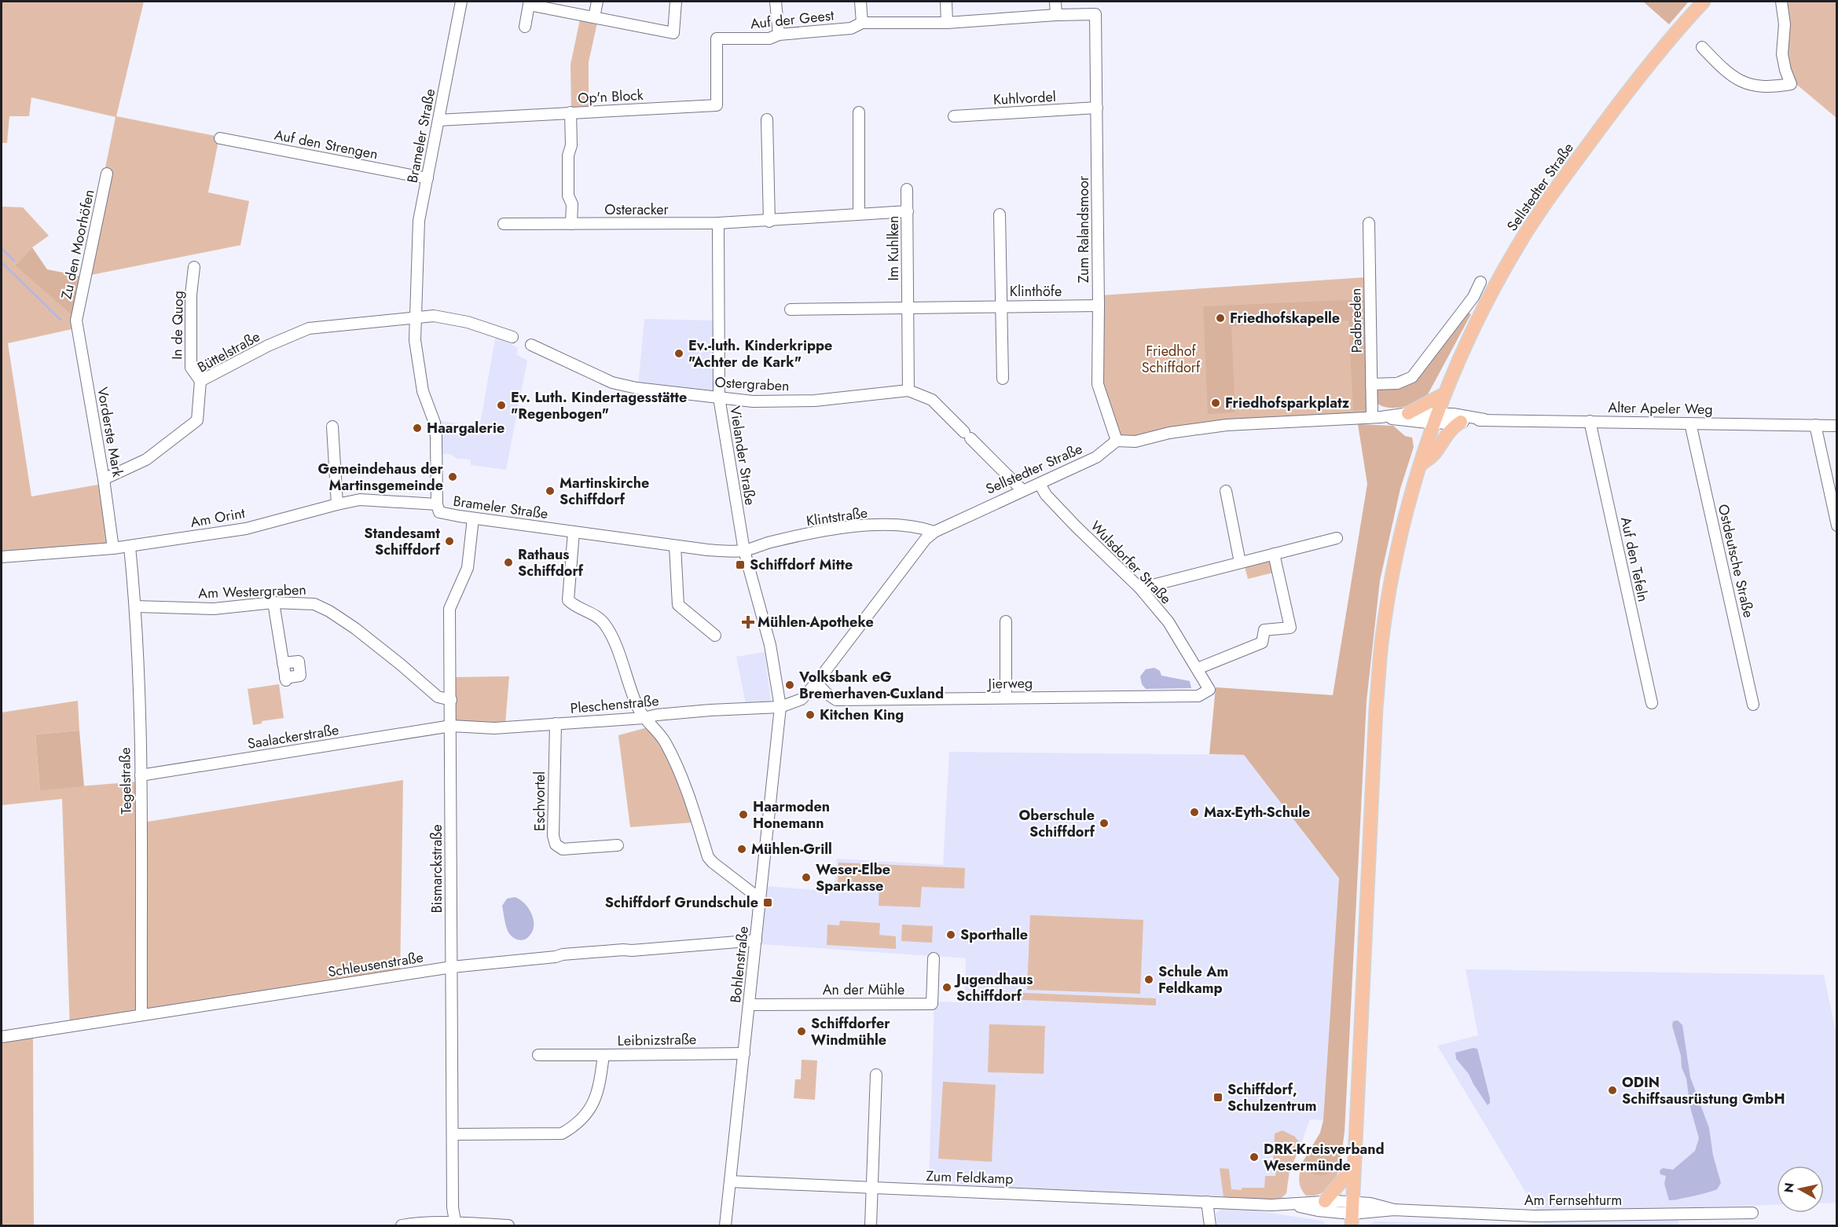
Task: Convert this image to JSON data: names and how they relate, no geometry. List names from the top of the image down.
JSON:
{
  "streets": {
    "main road": ["Sellstedter Straße"],
    "street": [
      "Auf der Geest",
      "Op'n Block",
      "Kuhlvordel",
      "Brameler Straße",
      "Auf den Strengen",
      "Osteracker",
      "Zum Ralandsmoor",
      "Zu den Moorhöfen",
      "Im Kuhlken",
      "Klinthöfe",
      "Padbreden",
      "In de Quog",
      "Büttelstraße",
      "Ostergraben",
      "Alter Apeler Weg",
      "Vorderste Mark",
      "Vielander Straße",
      "Klintstraße",
      "Am Orint",
      "Auf den Tefeln",
      "Ostdeutsche Straße",
      "Wulsdorfer Straße",
      "Am Westergraben",
      "Jierweg",
      "Pleschenstraße",
      "Saalackerstraße",
      "Tegelstraße",
      "Eschvortel",
      "Bismarckstraße",
      "Schleusenstraße",
      "Bohlenstraße",
      "An der Mühle",
      "Leibnizstraße",
      "Zum Feldkamp",
      "Am Fernsehturm"
    ]
  },
  "crossings": [
    ["Auf der Geest", "Op'n Block"],
    ["Auf der Geest", "Zum Ralandsmoor"],
    ["Op'n Block", "Brameler Straße"],
    ["Kuhlvordel", "Zum Ralandsmoor"],
    ["Brameler Straße", "Auf den Strengen"],
    ["Brameler Straße", "Büttelstraße"],
    ["Brameler Straße", "Vielander Straße"],
    ["Brameler Straße", "Klintstraße"],
    ["Brameler Straße", "Am Orint"],
    ["Brameler Straße", "Bismarckstraße"],
    ["Sellstedter Straße", "Zum Ralandsmoor"],
    ["Sellstedter Straße", "Ostergraben"],
    ["Sellstedter Straße", "Alter Apeler Weg"],
    ["Sellstedter Straße", "Klintstraße"],
    ["Sellstedter Straße", "Wulsdorfer Straße"],
    ["Sellstedter Straße", "Jierweg"],
    ["Sellstedter Straße", "Pleschenstraße"],
    ["Sellstedter Straße", "Bohlenstraße"],
    ["Sellstedter Straße", "Zum Feldkamp"],
    ["Sellstedter Straße", "Am Fernsehturm"],
    ["Osteracker", "Im Kuhlken"],
    ["Osteracker", "Vielander Straße"],
    ["Zum Ralandsmoor", "Klinthöfe"],
    ["Zu den Moorhöfen", "Vorderste Mark"],
    ["Im Kuhlken", "Klinthöfe"],
    ["Im Kuhlken", "Ostergraben"],
    ["In de Quog", "Büttelstraße"],
    ["Büttelstraße", "Vorderste Mark"],
    ["Ostergraben", "Vielander Straße"],
    ["Alter Apeler Weg", "Auf den Tefeln"],
    ["Alter Apeler Weg", "Ostdeutsche Straße"],
    ["Vorderste Mark", "Am Orint"],
    ["Vielander Straße", "Klintstraße"],
    ["Am Orint", "Tegelstraße"],
    ["Wulsdorfer Straße", "Jierweg"],
    ["Am Westergraben", "Tegelstraße"],
    ["Am Westergraben", "Bismarckstraße"],
    ["Pleschenstraße", "Saalackerstraße"],
    ["Pleschenstraße", "Eschvortel"],
    ["Pleschenstraße", "Bismarckstraße"],
    ["Pleschenstraße", "Bohlenstraße"],
    ["Saalackerstraße", "Tegelstraße"],
    ["Saalackerstraße", "Bismarckstraße"],
    ["Tegelstraße", "Schleusenstraße"],
    ["Bismarckstraße", "Schleusenstraße"],
    ["Bismarckstraße", "Leibnizstraße"],
    ["Schleusenstraße", "Bohlenstraße"],
    ["Bohlenstraße", "An der Mühle"],
    ["Bohlenstraße", "Leibnizstraße"],
    ["Bohlenstraße", "Zum Feldkamp"],
    ["Zum Feldkamp", "Am Fernsehturm"]
  ],
  "parks": ["Friedhof Schiffdorf"],
  "places": {
    "other": [
      "Friedhofskapelle",
      "Ev.-luth. Kinderkrippe \"Achter de Kark\"",
      "Friedhofsparkplatz",
      "Ev. Luth. Kindertagesstätte \"Regenbogen\"",
      "Haargalerie",
      "Gemeindehaus der Martinsgemeinde",
      "Martinskirche Schiffdorf",
      "Standesamt Schiffdorf",
      "Rathaus Schiffdorf",
      "Volksbank eG Bremerhaven-Cuxland",
      "Kitchen King",
      "Max-Eyth-Schule",
      "Haarmoden Honemann",
      "Oberschule Schiffdorf",
      "Mühlen-Grill",
      "Weser-Elbe Sparkasse",
      "Sporthalle",
      "Schule Am Feldkamp",
      "Jugendhaus Schiffdorf",
      "Schiffdorfer Windmühle",
      "ODIN Schiffsausrüstung GmbH",
      "DRK-Kreisverband Wesermünde"
    ],
    "transit": ["Schiffdorf Mitte", "Schiffdorf Grundschule", "Schiffdorf, Schulzentrum"],
    "health": ["Mühlen-Apotheke"]
  },
  "north": "left"
}
